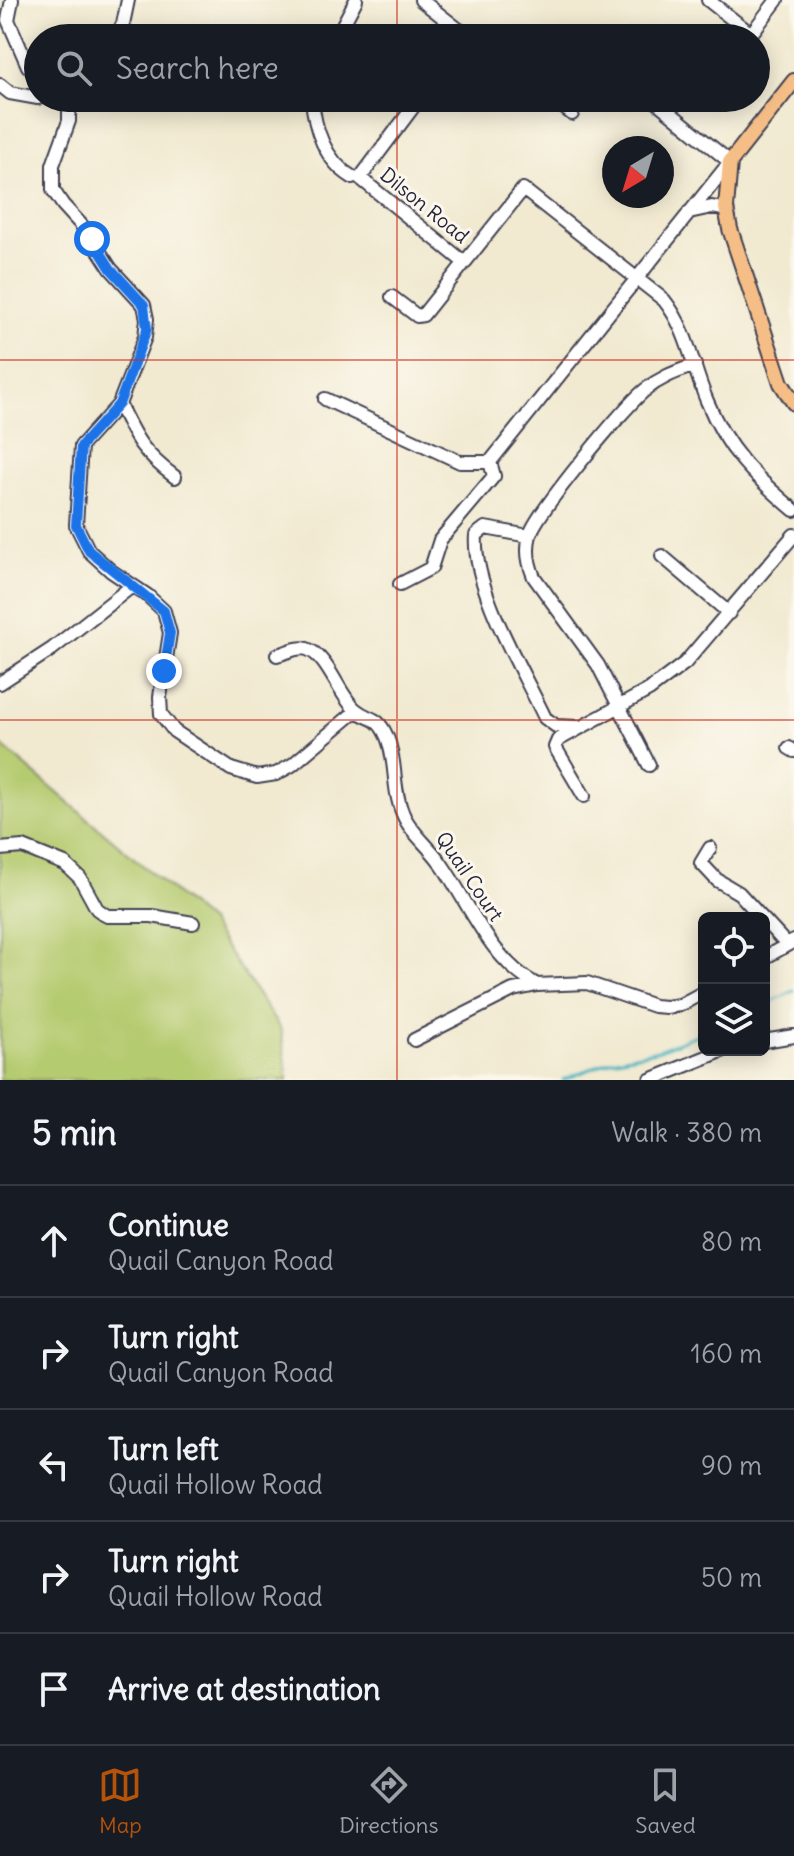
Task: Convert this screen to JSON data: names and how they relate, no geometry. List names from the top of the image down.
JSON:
{
  "streets": {
    "street": ["Dilson Road", "Quail Court"]
  },
  "north": "bottom left",
  "page": {
    "search": "Search here",
    "heading": ["5 min", "Walk · 380 m"],
    "list": [
      ["Continue", "Quail Canyon Road", "80 m"],
      ["Turn right", "Quail Canyon Road", "160 m"],
      ["Turn left", "Quail Hollow Road", "90 m"],
      ["Turn right", "Quail Hollow Road", "50 m"],
      "Arrive at destination"
    ],
    "nav": ["Map", "Directions", "Saved"]
  }
}
